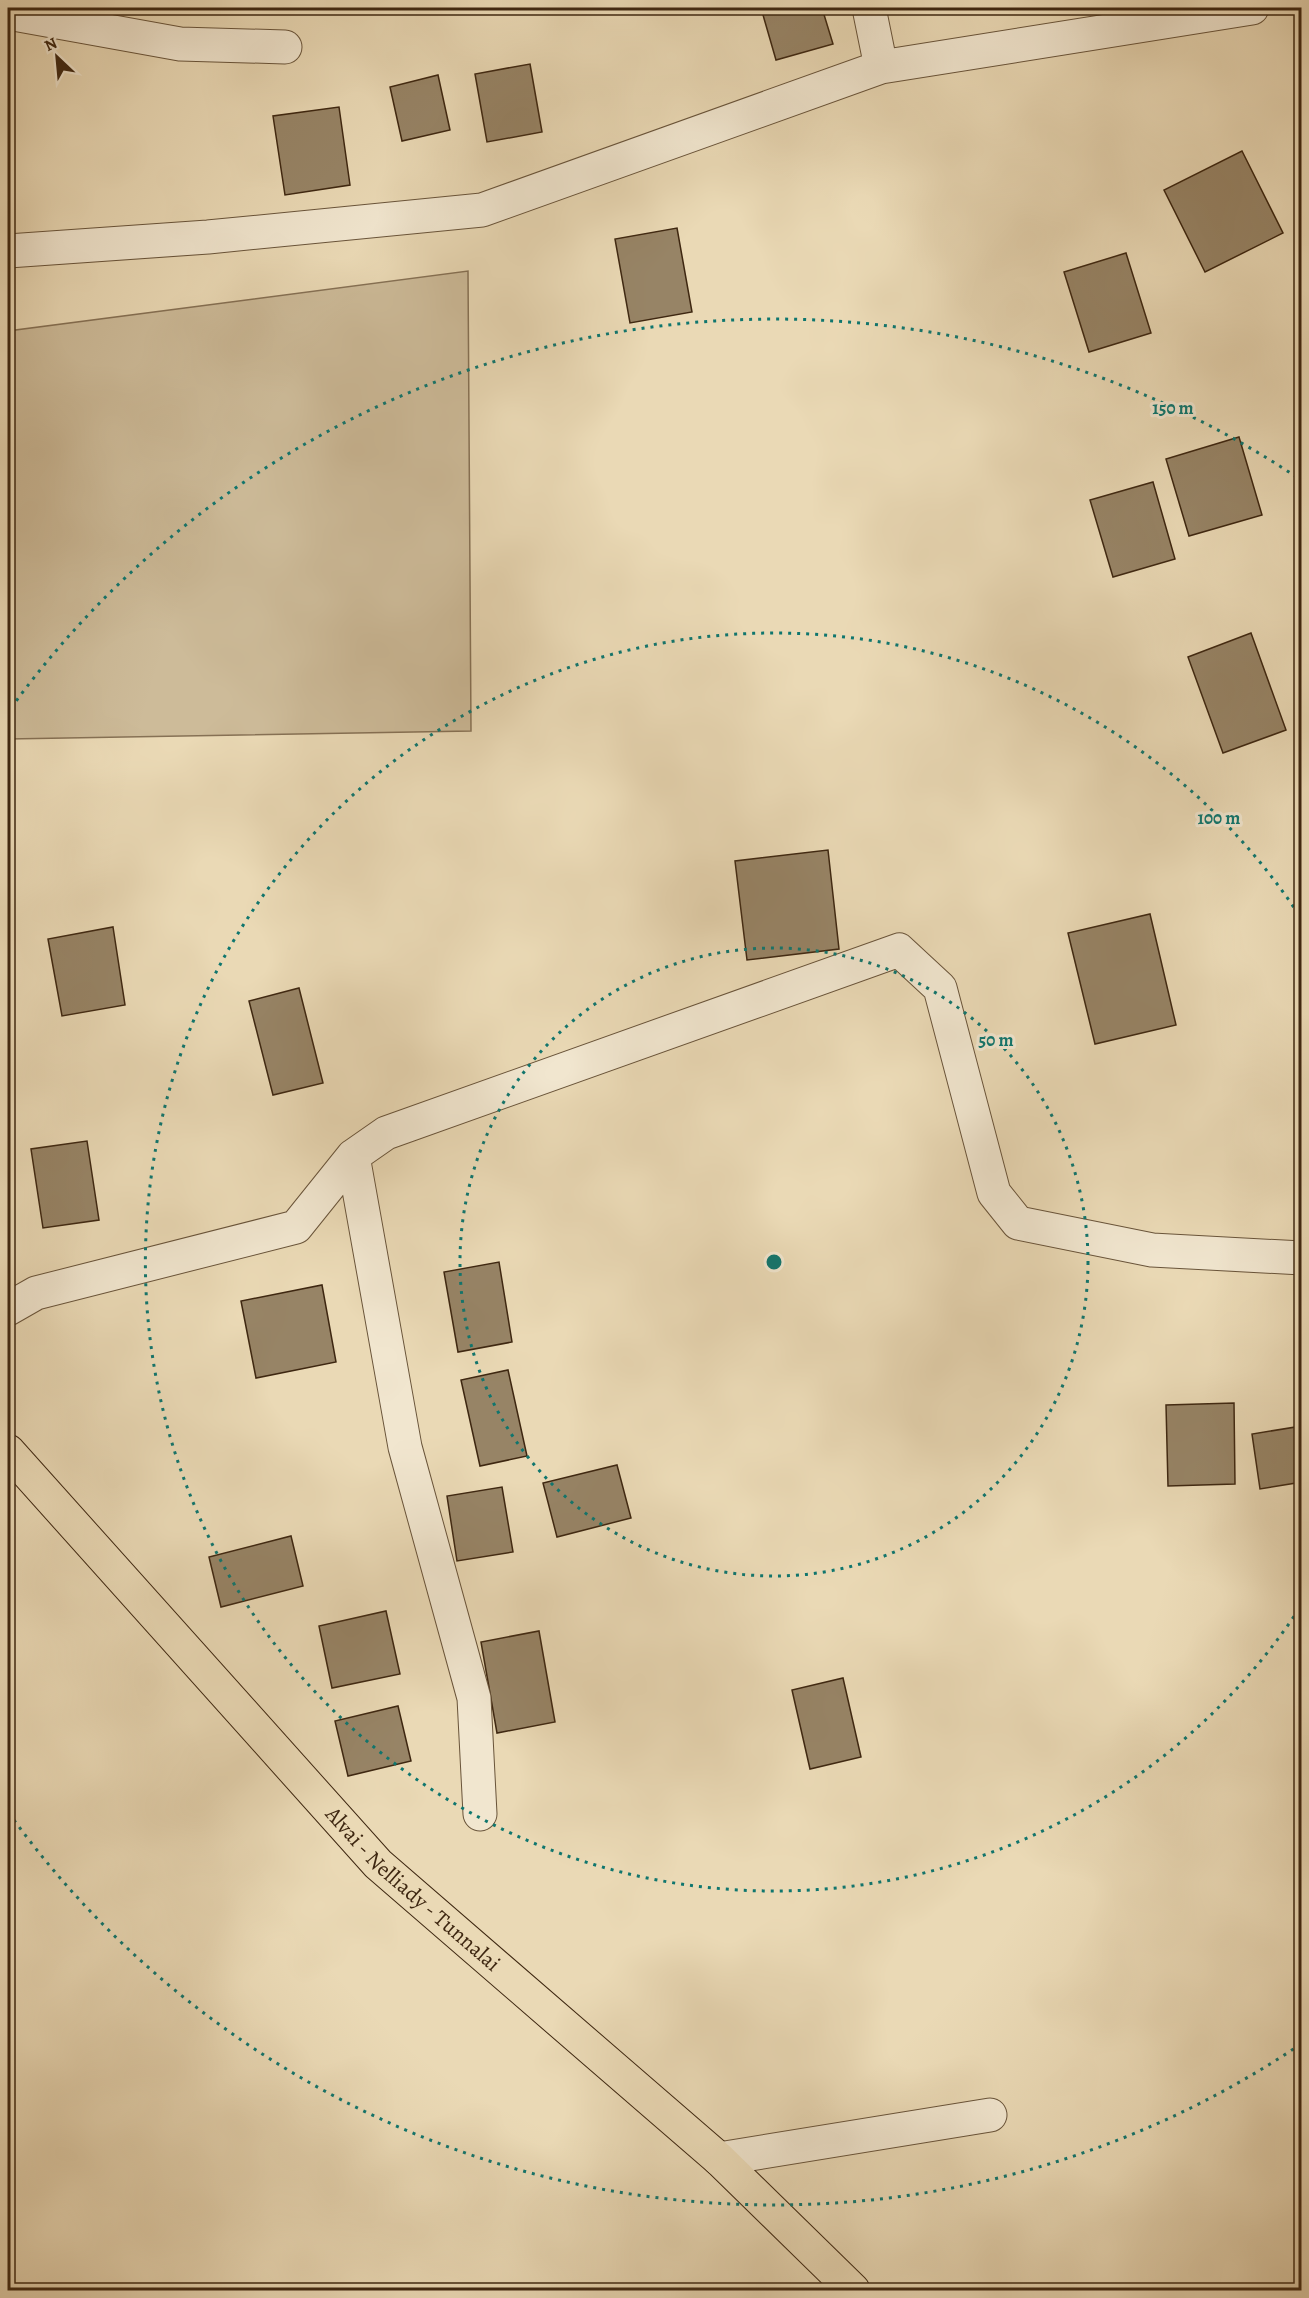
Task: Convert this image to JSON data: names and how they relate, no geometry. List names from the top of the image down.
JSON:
{
  "streets": {
    "main road": ["Alvai - Nelliady - Tunnalai"]
  },
  "north": "top left",
  "rings": ["150 m", "100 m", "50 m"]
}
